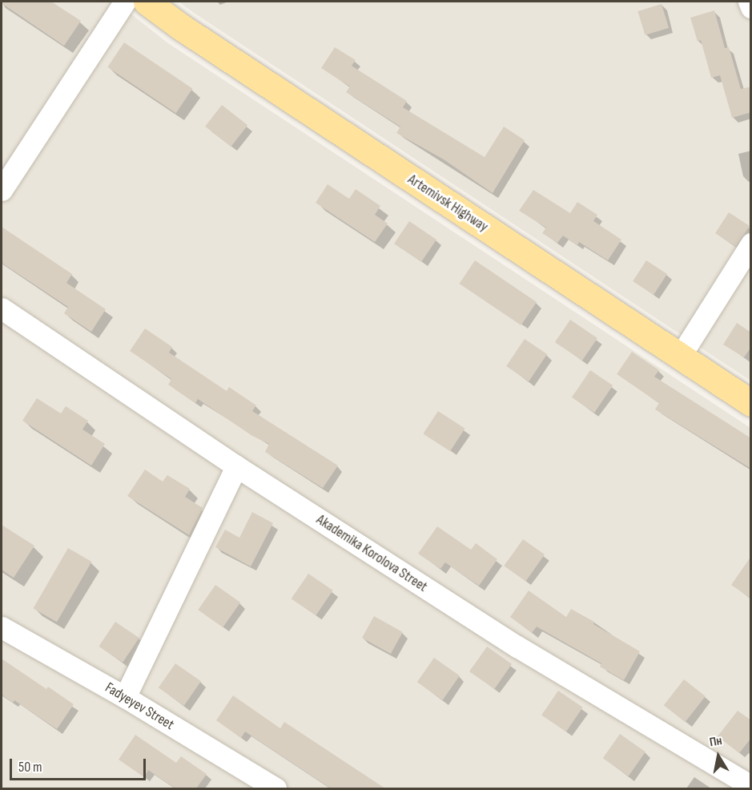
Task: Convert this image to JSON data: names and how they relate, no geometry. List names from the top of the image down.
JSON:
{
  "streets": {
    "main road": ["Artemivsk Highway"],
    "street": ["Akademika Korolova Street", "Fadyeyev Street"]
  },
  "scale_bar": "50 m",
  "north": "top"
}
